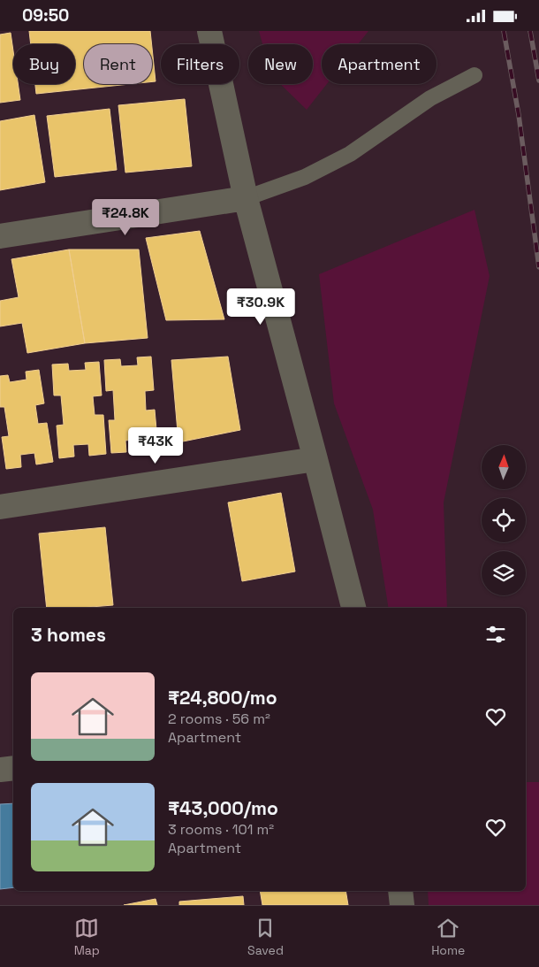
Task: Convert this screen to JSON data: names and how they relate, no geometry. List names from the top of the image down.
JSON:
{
  "north": "top",
  "page": {
    "status": "09:50",
    "chip": [
      "Buy",
      "Rent",
      "Filters",
      "New",
      "Apartment"
    ],
    "price": ["₹24.8K", "₹30.9K", "₹43K"],
    "heading": "3 homes",
    "list": [
      {
        "name": "₹24,800/mo",
        "note": "2 rooms · 56 m² · Apartment"
      },
      {
        "name": "₹43,000/mo",
        "note": "3 rooms · 101 m² · Apartment"
      }
    ],
    "tabs": ["Map", "Saved", "Home"]
  }
}
